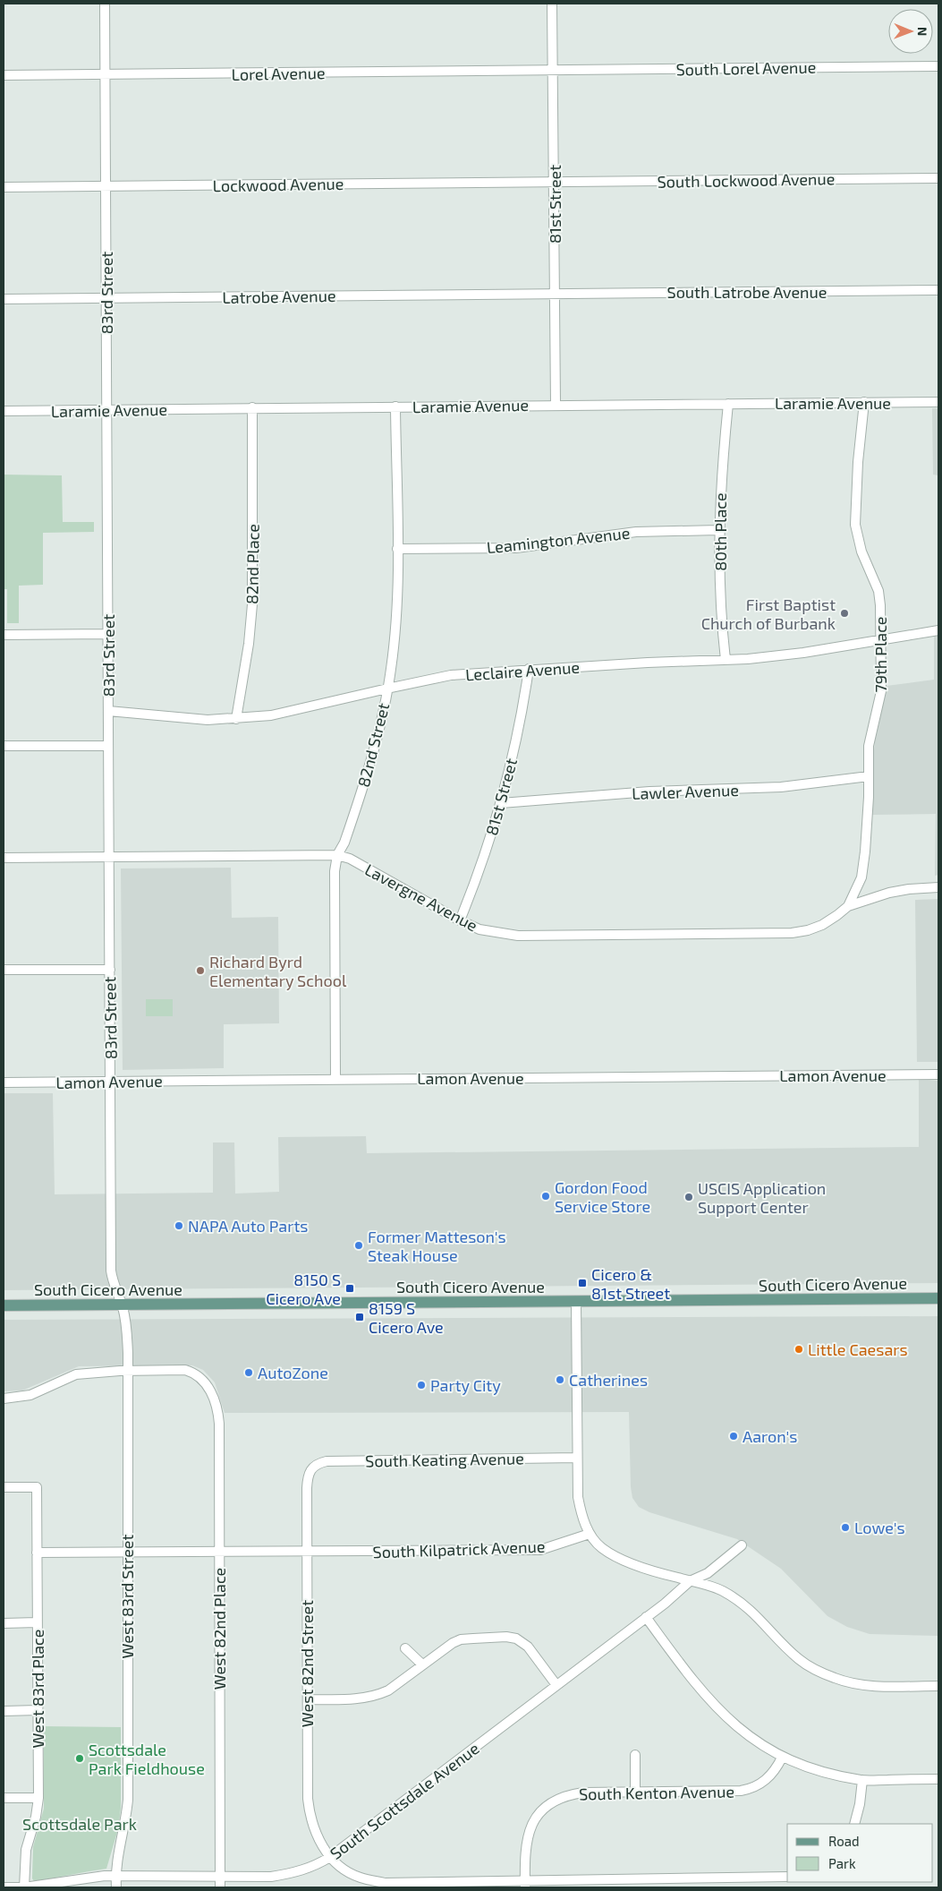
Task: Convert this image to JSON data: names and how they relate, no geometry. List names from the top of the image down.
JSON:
{
  "streets": {
    "main road": ["South Cicero Avenue"],
    "street": [
      "South Lorel Avenue",
      "Lorel Avenue",
      "South Lockwood Avenue",
      "Lockwood Avenue",
      "81st Street",
      "South Latrobe Avenue",
      "83rd Street",
      "Latrobe Avenue",
      "Laramie Avenue",
      "80th Place",
      "Leamington Avenue",
      "82nd Place",
      "79th Place",
      "Leclaire Avenue",
      "82nd Street",
      "Lawler Avenue",
      "Lavergne Avenue",
      "Lamon Avenue",
      "South Keating Avenue",
      "South Kilpatrick Avenue",
      "West 83rd Street",
      "West 82nd Place",
      "West 82nd Street",
      "West 83rd Place",
      "South Kenton Avenue",
      "South Scottsdale Avenue"
    ]
  },
  "crossings": [
    ["South Lorel Avenue", "Lorel Avenue"],
    ["South Lorel Avenue", "81st Street"],
    ["Lorel Avenue", "81st Street"],
    ["Lorel Avenue", "83rd Street"],
    ["South Lockwood Avenue", "Lockwood Avenue"],
    ["South Lockwood Avenue", "81st Street"],
    ["Lockwood Avenue", "81st Street"],
    ["Lockwood Avenue", "83rd Street"],
    ["81st Street", "South Latrobe Avenue"],
    ["81st Street", "Latrobe Avenue"],
    ["81st Street", "Laramie Avenue"],
    ["81st Street", "Leclaire Avenue"],
    ["81st Street", "Lawler Avenue"],
    ["81st Street", "Lavergne Avenue"],
    ["South Latrobe Avenue", "Latrobe Avenue"],
    ["83rd Street", "Latrobe Avenue"],
    ["83rd Street", "Laramie Avenue"],
    ["83rd Street", "Leclaire Avenue"],
    ["83rd Street", "Lavergne Avenue"],
    ["83rd Street", "Lamon Avenue"],
    ["83rd Street", "South Cicero Avenue"],
    ["83rd Street", "West 83rd Street"],
    ["Laramie Avenue", "80th Place"],
    ["Laramie Avenue", "82nd Place"],
    ["Laramie Avenue", "79th Place"],
    ["Laramie Avenue", "82nd Street"],
    ["80th Place", "Leamington Avenue"],
    ["80th Place", "Leclaire Avenue"],
    ["Leamington Avenue", "82nd Street"],
    ["82nd Place", "Leclaire Avenue"],
    ["79th Place", "Leclaire Avenue"],
    ["79th Place", "Lawler Avenue"],
    ["79th Place", "Lavergne Avenue"],
    ["Leclaire Avenue", "82nd Street"],
    ["82nd Street", "Lavergne Avenue"],
    ["82nd Street", "Lamon Avenue"],
    ["South Cicero Avenue", "West 83rd Street"],
    ["South Keating Avenue", "West 82nd Street"],
    ["South Kilpatrick Avenue", "West 83rd Street"],
    ["South Kilpatrick Avenue", "West 82nd Place"],
    ["South Kilpatrick Avenue", "West 82nd Street"],
    ["South Kilpatrick Avenue", "West 83rd Place"],
    ["West 83rd Street", "West 82nd Place"],
    ["West 83rd Street", "South Scottsdale Avenue"],
    ["West 82nd Place", "South Scottsdale Avenue"],
    ["West 82nd Street", "South Scottsdale Avenue"],
    ["West 83rd Place", "South Scottsdale Avenue"]
  ],
  "parks": ["Scottsdale Park"],
  "places": {
    "other": [
      "First Baptist Church of Burbank",
      "Richard Byrd Elementary School",
      "Gordon Food Service Store",
      "USCIS Application Support Center",
      "NAPA Auto Parts",
      "Former Matteson's Steak House",
      "Little Caesars",
      "AutoZone",
      "Catherines",
      "Party City",
      "Aaron's",
      "Lowe's",
      "Scottsdale Park Fieldhouse"
    ],
    "transit": ["Cicero & 81st Street", "8150 S Cicero Ave", "8159 S Cicero Ave"]
  },
  "legend": ["Road", "Park"],
  "north": "right"
}
